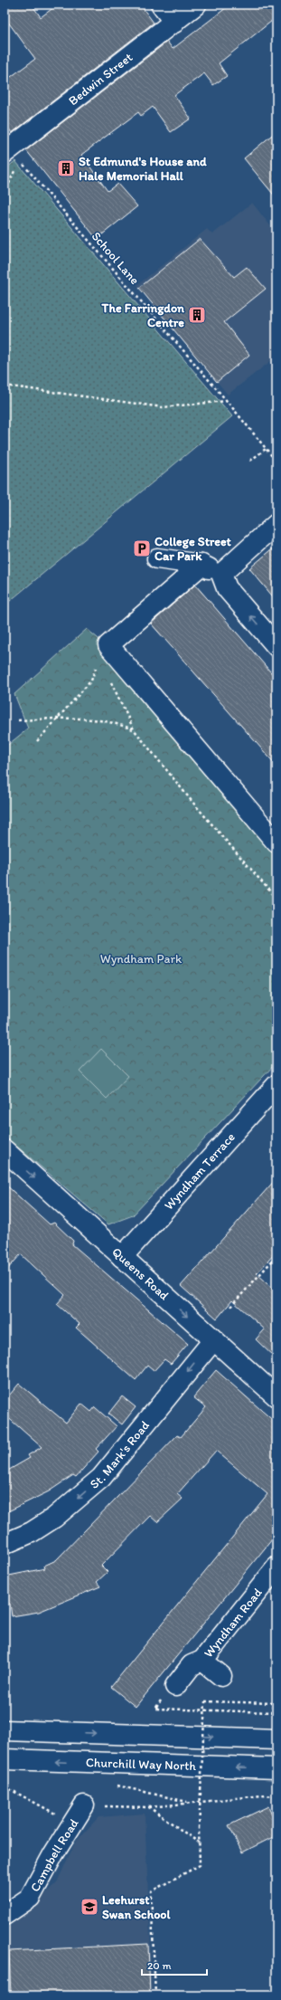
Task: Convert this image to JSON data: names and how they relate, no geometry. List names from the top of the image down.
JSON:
{
  "streets": {
    "main road": [
      "Bedwin Street",
      "Wyndham Terrace",
      "Queens Road",
      "St. Mark's Road",
      "Wyndham Road",
      "Churchill Way North",
      "Campbell Road"
    ],
    "path": ["School Lane"]
  },
  "crossings": [
    ["Bedwin Street", "School Lane"],
    ["Wyndham Terrace", "Queens Road"],
    ["Queens Road", "St. Mark's Road"]
  ],
  "one_way": ["Queens Road", "St. Mark's Road"],
  "parks": ["Wyndham Park"],
  "places": {
    "building": ["St Edmund's House and Hale Memorial Hall", "The Farringdon Centre"],
    "parking": ["College Street Car Park"],
    "school or university": ["Leehurst Swan School"]
  },
  "scale_bar": "20 m"
}
